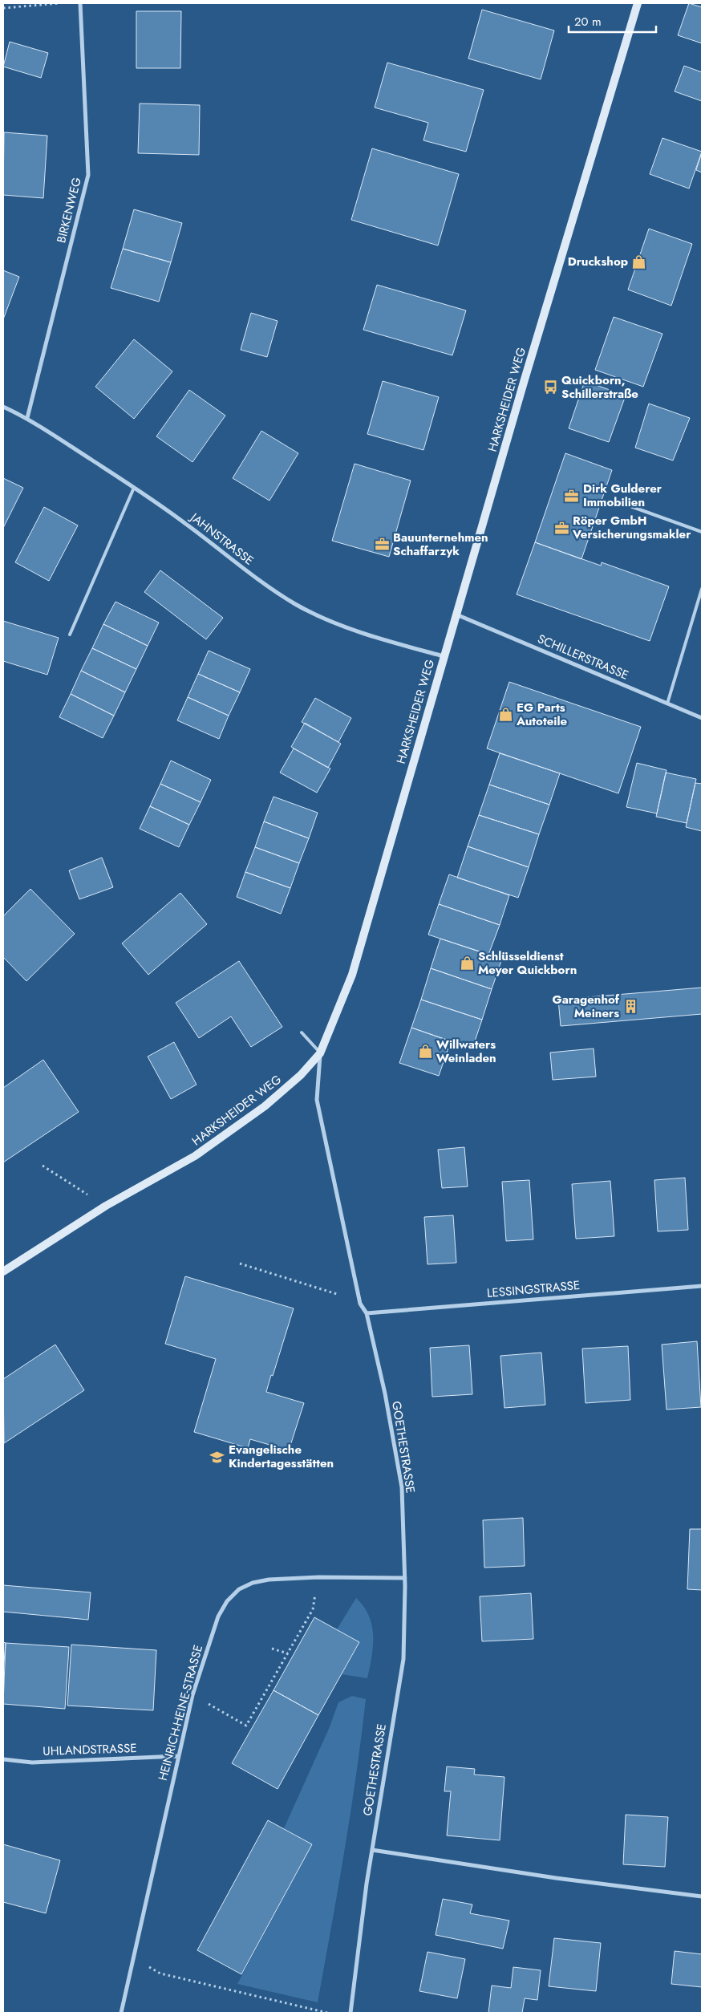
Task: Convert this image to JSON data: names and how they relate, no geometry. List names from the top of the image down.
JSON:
{
  "streets": {
    "main road": ["HARKSHEIDER WEG"],
    "street": [
      "BIRKENWEG",
      "JAHNSTRASSE",
      "SCHILLERSTRASSE",
      "LESSINGSTRASSE",
      "GOETHESTRASSE",
      "HEINRICH-HEINE-STRASSE",
      "UHLANDSTRASSE"
    ]
  },
  "crossings": [
    ["BIRKENWEG", "JAHNSTRASSE"],
    ["HARKSHEIDER WEG", "JAHNSTRASSE"],
    ["HARKSHEIDER WEG", "SCHILLERSTRASSE"],
    ["HARKSHEIDER WEG", "GOETHESTRASSE"],
    ["LESSINGSTRASSE", "GOETHESTRASSE"],
    ["GOETHESTRASSE", "HEINRICH-HEINE-STRASSE"],
    ["HEINRICH-HEINE-STRASSE", "UHLANDSTRASSE"]
  ],
  "places": {
    "shop": [
      "Druckshop",
      "EG Parts Autoteile",
      "Schlüsseldienst Meyer Quickborn",
      "Willwaters Weinladen"
    ],
    "bus stop": ["Quickborn, Schillerstraße"],
    "office": ["Dirk Gulderer Immobilien", "Röper GmbH Versicherungsmakler", "Bauunternehmen Schaffarzyk"],
    "building": ["Garagenhof Meiners"],
    "school or university": ["Evangelische Kindertagesstätten"]
  },
  "scale_bar": "20 m"
}
